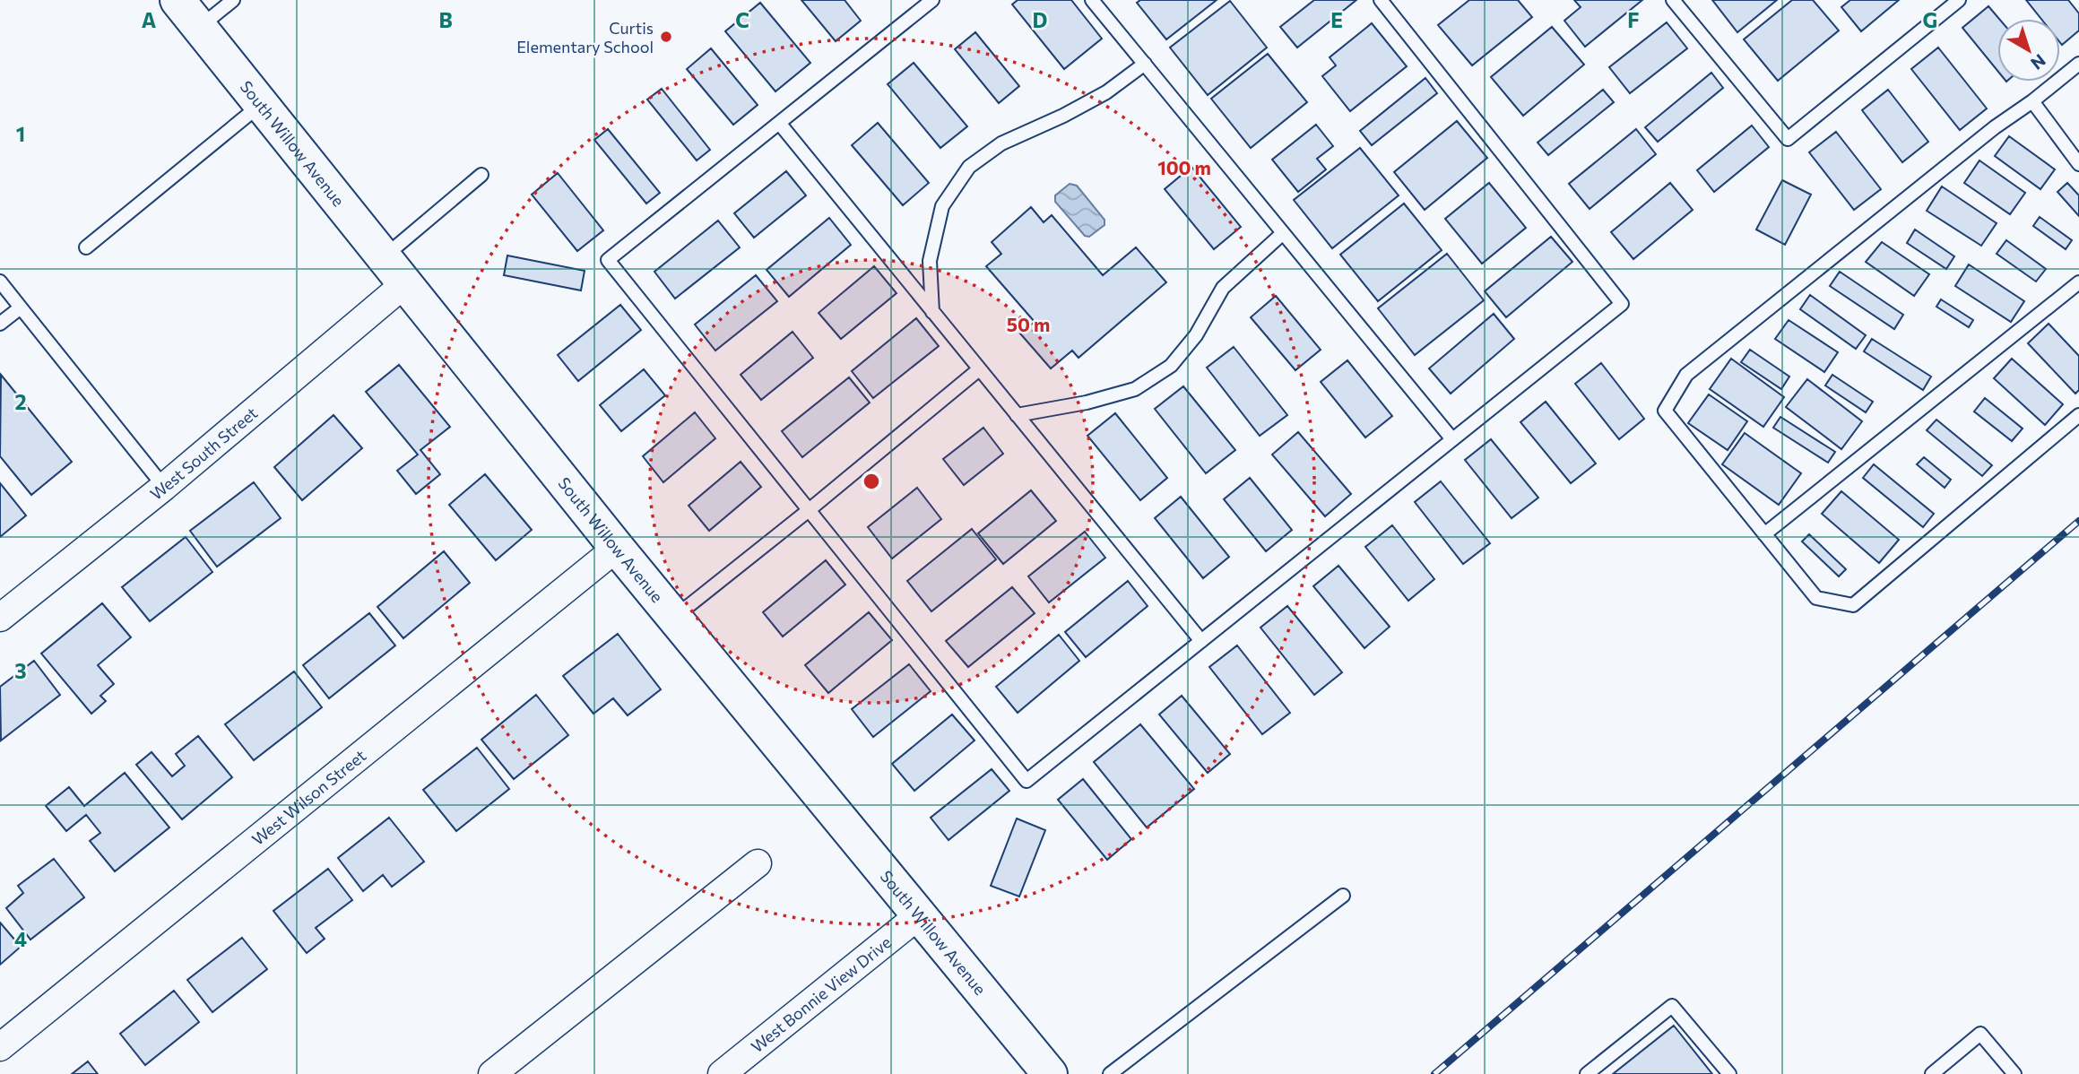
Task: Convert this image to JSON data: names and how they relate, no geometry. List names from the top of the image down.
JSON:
{
  "streets": {
    "street": [
      "South Willow Avenue",
      "West South Street",
      "West Wilson Street",
      "West Bonnie View Drive"
    ]
  },
  "crossings": [
    ["South Willow Avenue", "West South Street"],
    ["South Willow Avenue", "West Wilson Street"],
    ["South Willow Avenue", "West Bonnie View Drive"]
  ],
  "places": ["Curtis Elementary School"],
  "north": "bottom right",
  "grid": {
    "columns": [
      "A",
      "B",
      "C",
      "D",
      "E",
      "F",
      "G"
    ],
    "rows": [
      "1",
      "2",
      "3",
      "4"
    ]
  },
  "rings": ["100 m", "50 m"]
}
